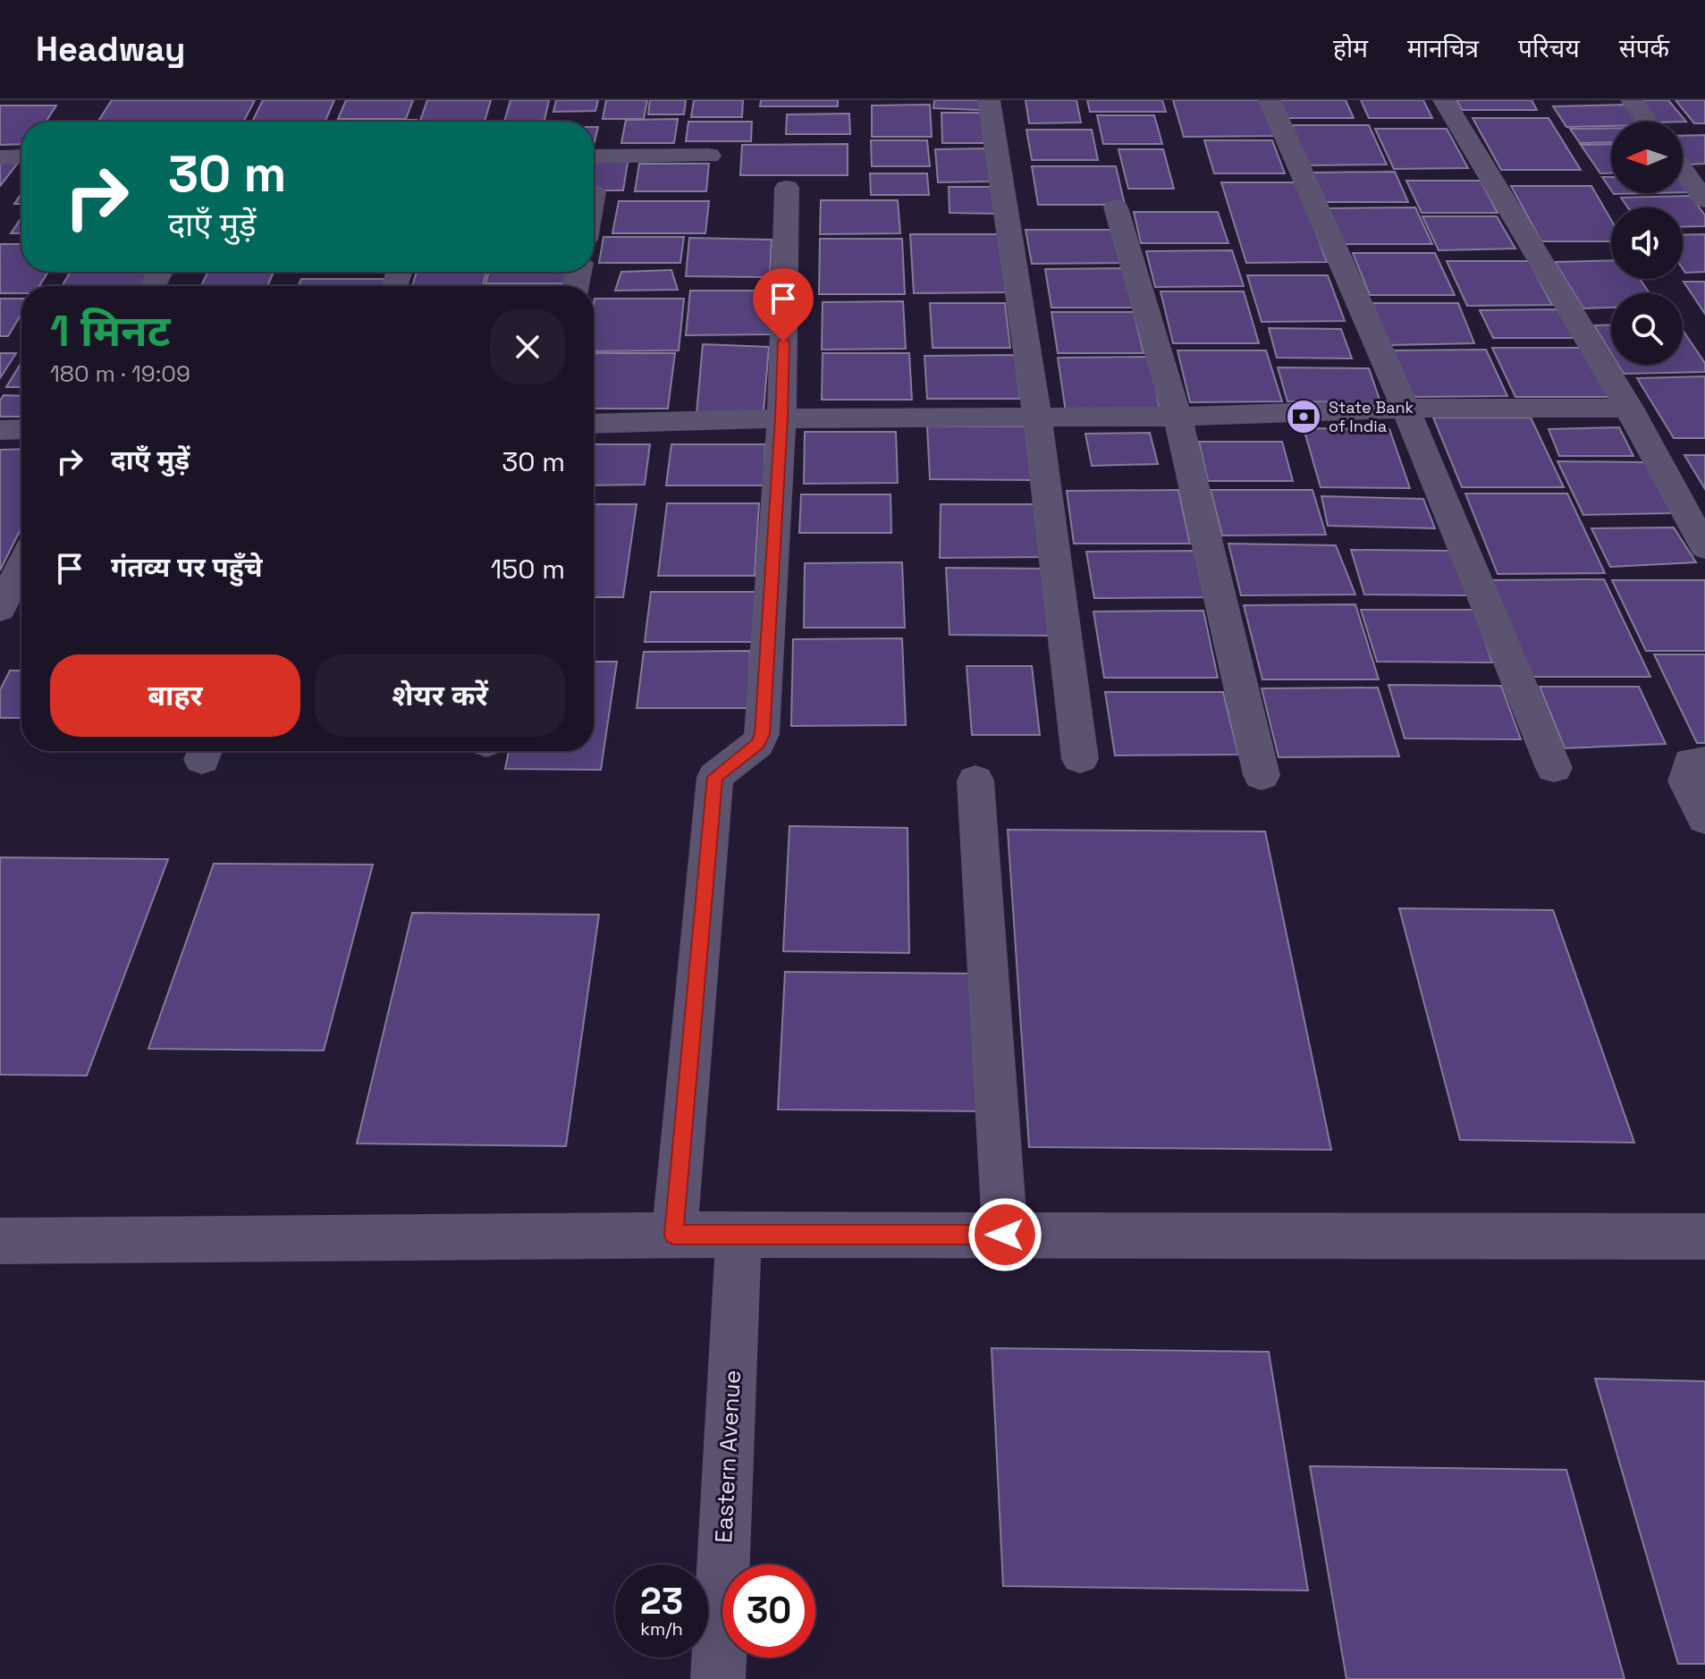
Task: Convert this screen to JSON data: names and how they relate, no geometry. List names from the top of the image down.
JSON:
{
  "streets": {
    "street": ["Eastern Avenue"]
  },
  "places": {
    "bank": ["State Bank of India"]
  },
  "north": "left",
  "page": {
    "header": "Headway",
    "nav": [
      "होम",
      "मानचित्र",
      "परिचय",
      "संपर्क"
    ],
    "turn": ["30 m", "दाएँ मुड़ें"],
    "heading": ["1 मिनट", "180 m · 19:09"],
    "list": [
      {
        "name": "दाएँ मुड़ें",
        "value": "30 m"
      },
      {
        "name": "गंतव्य पर पहुँचे",
        "value": "150 m"
      }
    ],
    "buttons": ["बाहर", "शेयर करें"],
    "speed": "23 km/h",
    "limit": "30"
  }
}
